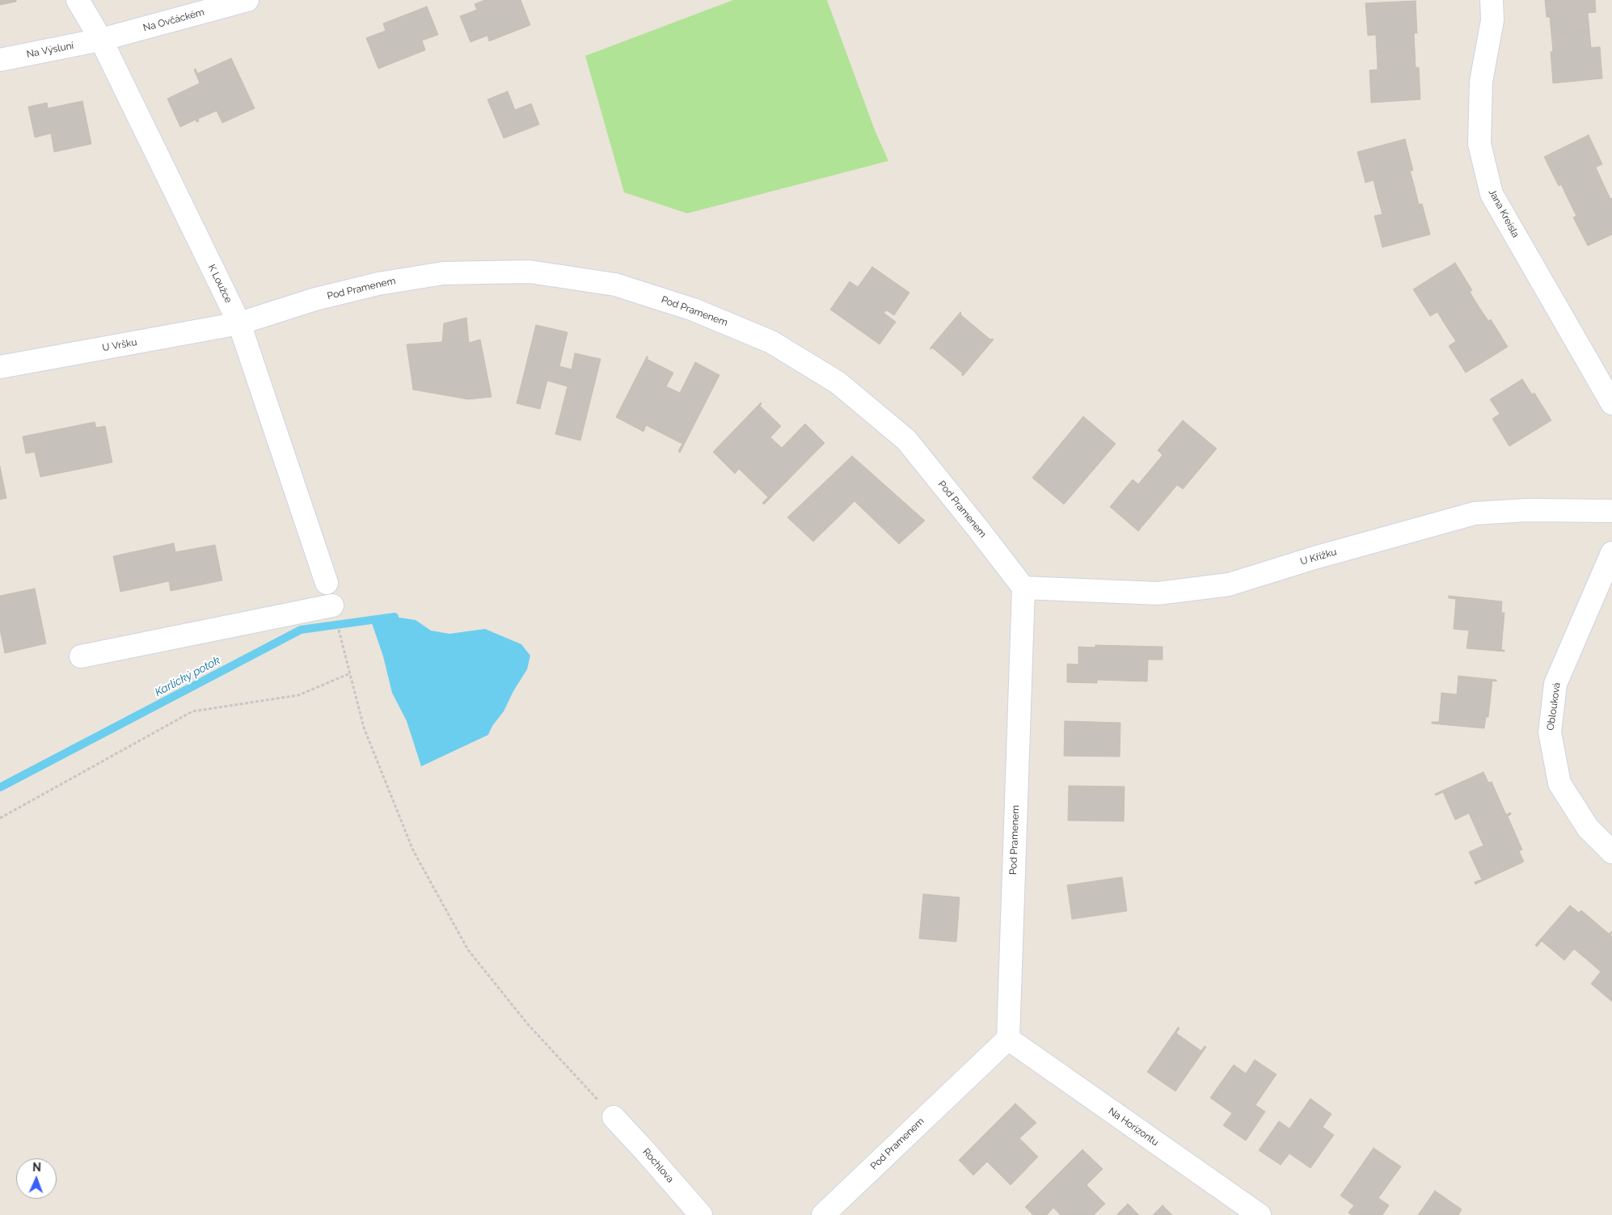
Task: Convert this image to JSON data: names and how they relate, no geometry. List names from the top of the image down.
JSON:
{
  "streets": {
    "street": [
      "Na Ovčáckém",
      "Na Výsluní",
      "Jana Kreisla",
      "K Loužce",
      "Pod Pramenem",
      "U Vršku",
      "U Křížku",
      "Oblouková",
      "Na Horizontu",
      "Rochlova"
    ]
  },
  "crossings": [
    ["Na Ovčáckém", "Na Výsluní"],
    ["Na Ovčáckém", "K Loužce"],
    ["Na Výsluní", "K Loužce"],
    ["K Loužce", "Pod Pramenem"],
    ["K Loužce", "U Vršku"],
    ["Pod Pramenem", "U Vršku"],
    ["Pod Pramenem", "U Křížku"],
    ["Pod Pramenem", "Na Horizontu"]
  ],
  "water": ["Karlický potok"],
  "north": "top"
}
